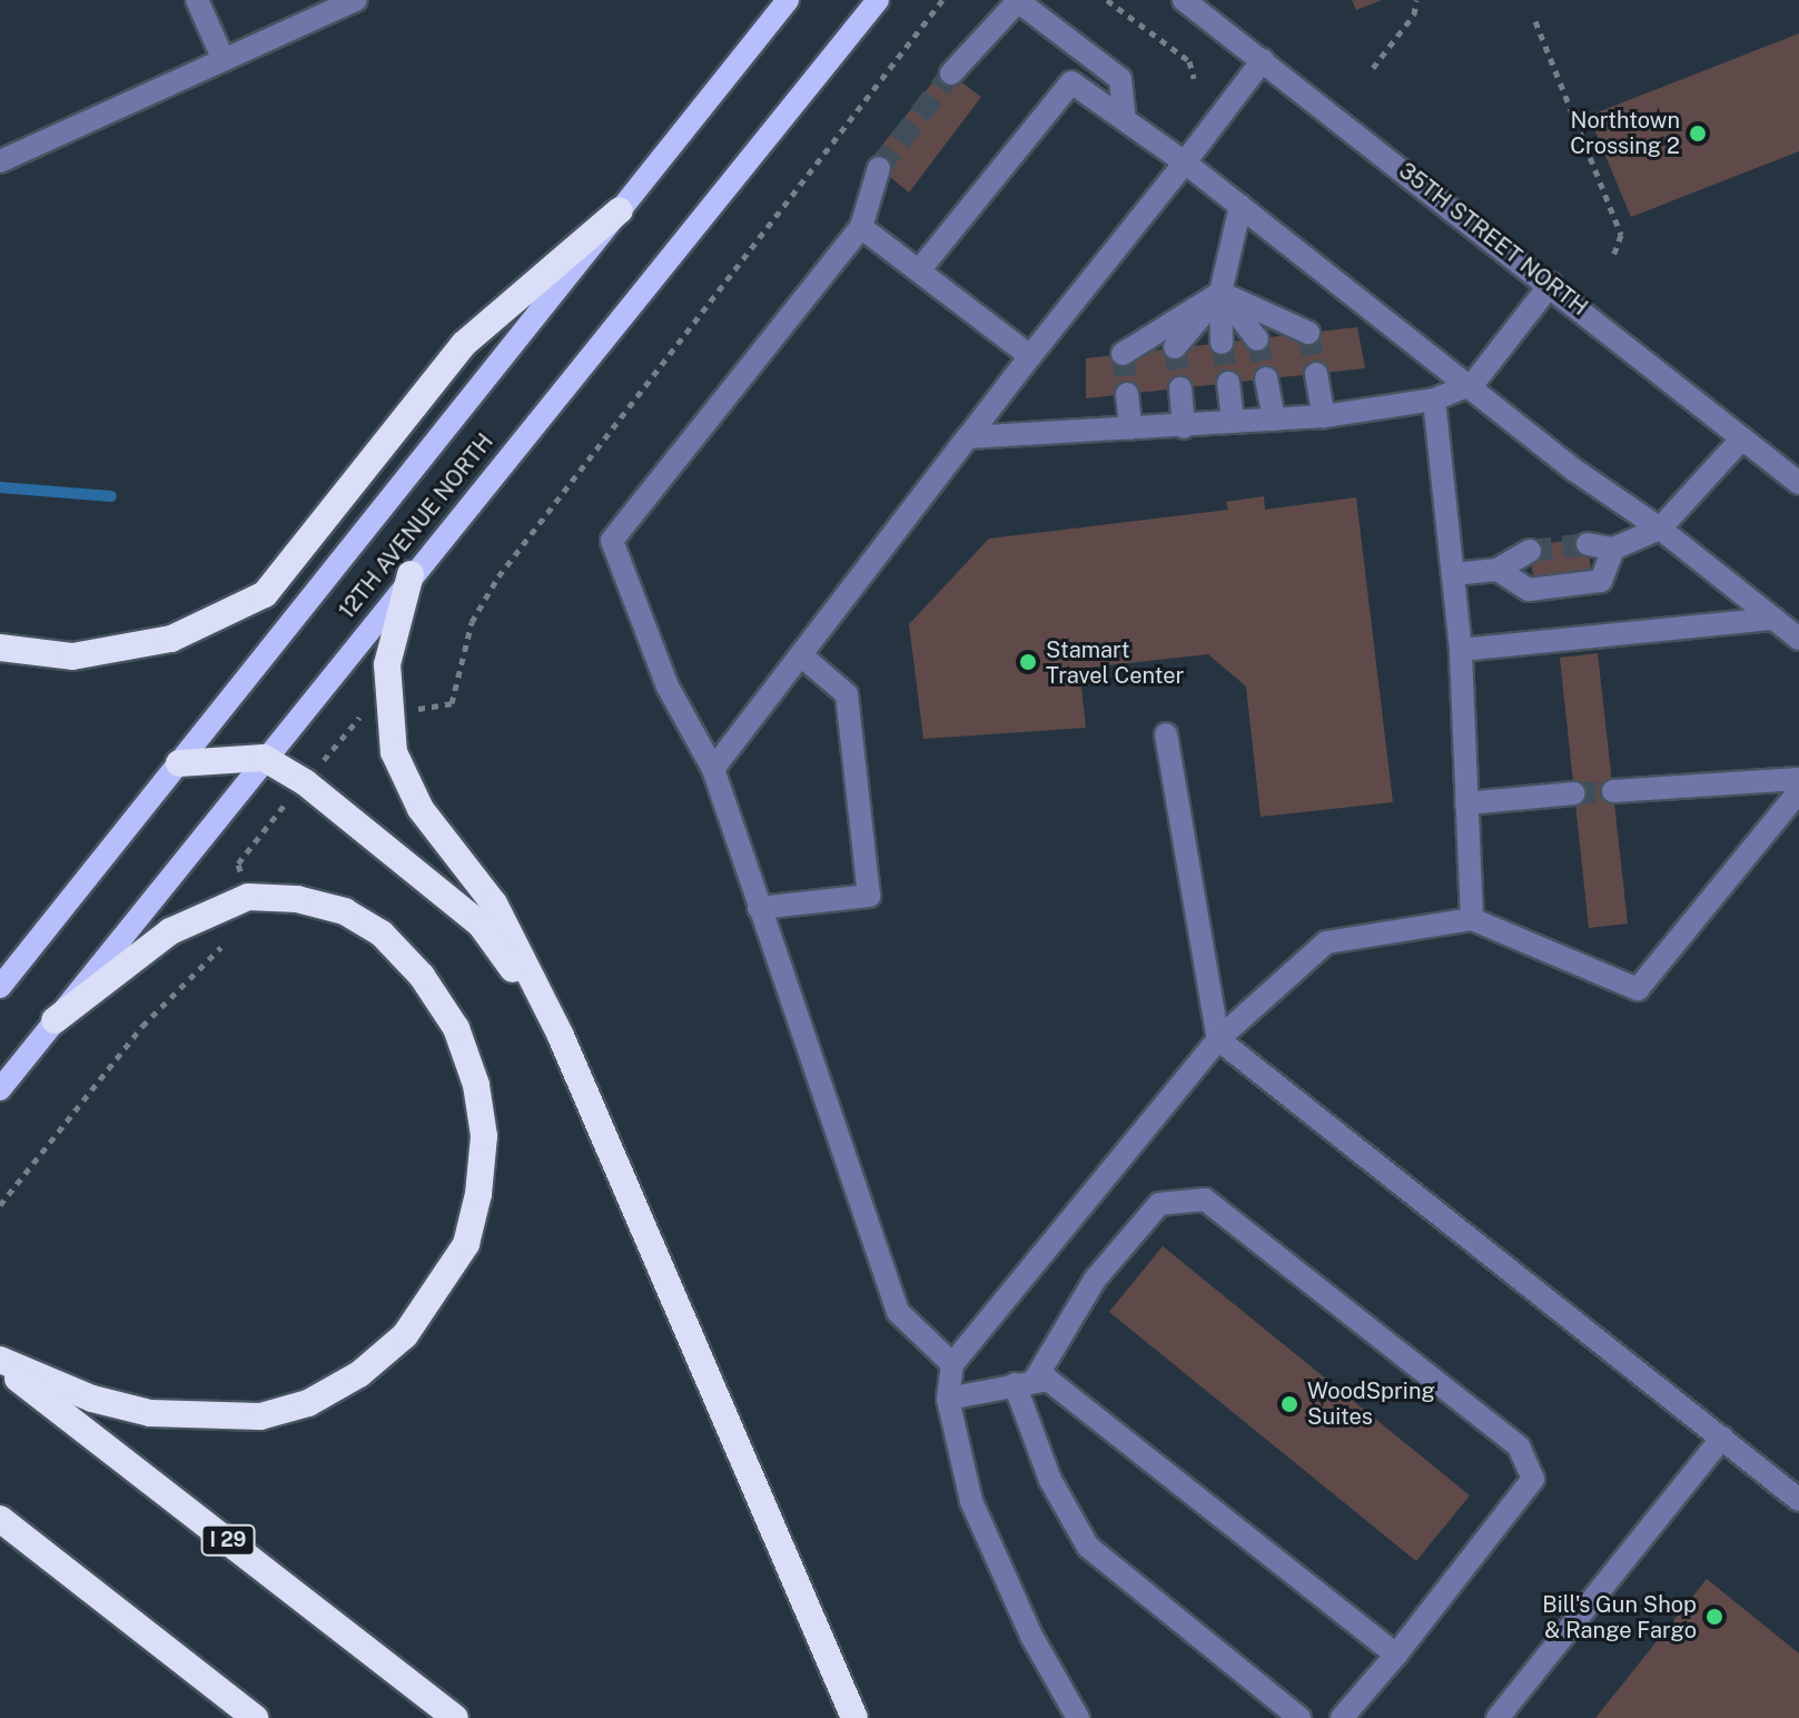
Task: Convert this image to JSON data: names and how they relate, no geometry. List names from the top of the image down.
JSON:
{
  "streets": {
    "highway": ["I 29"],
    "main road": ["12TH AVENUE NORTH"],
    "street": ["35TH STREET NORTH"]
  },
  "places": [
    "Northtown Crossing 2",
    "Stamart Travel Center",
    "WoodSpring Suites",
    "Bill's Gun Shop & Range Fargo"
  ]
}
